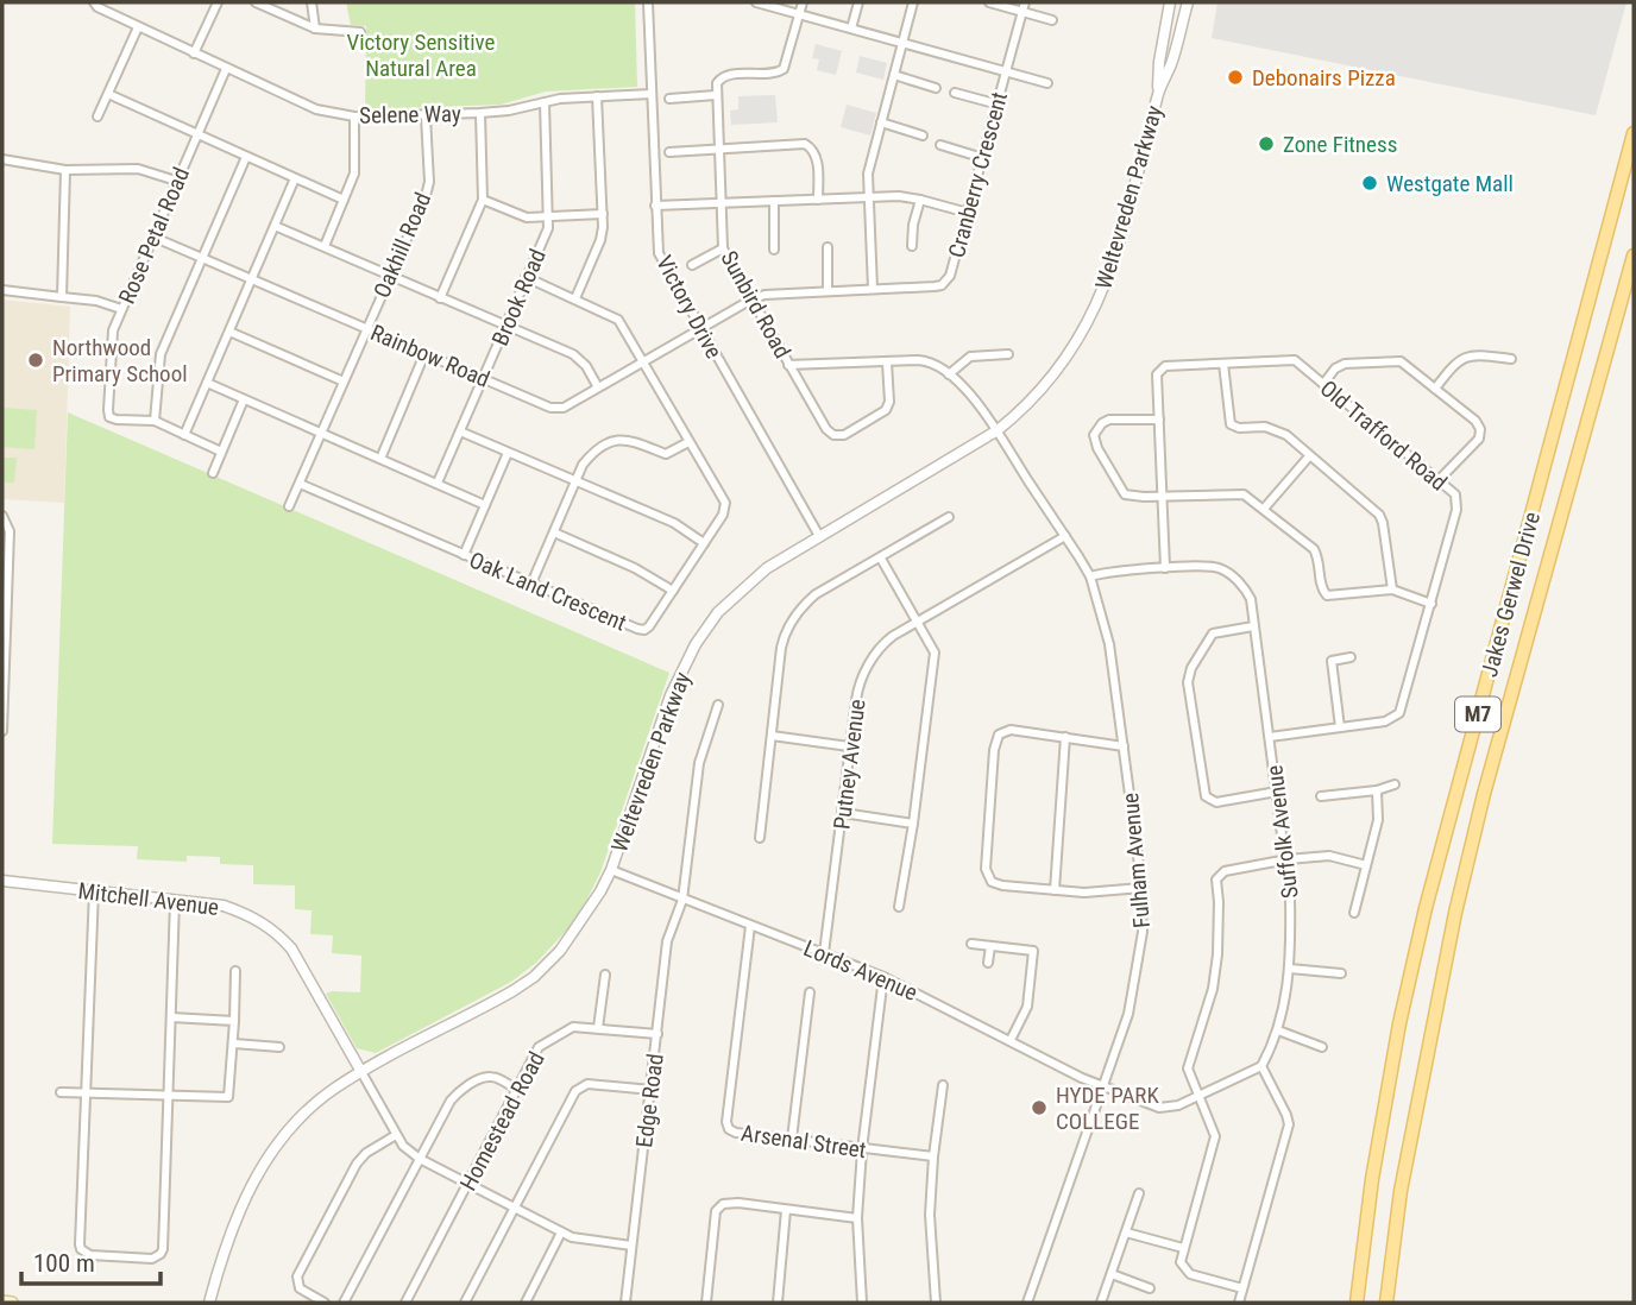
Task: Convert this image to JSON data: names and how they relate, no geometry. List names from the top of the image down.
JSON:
{
  "streets": {
    "main road": ["Jakes Gerwel Drive", "M7"],
    "street": [
      "Selene Way",
      "Cranberry Crescent",
      "Weltevreden Parkway",
      "Rose Petal Road",
      "Oakhill Road",
      "Brook Road",
      "Sunbird Road",
      "Victory Drive",
      "Rainbow Road",
      "Old Trafford Road",
      "Oak Land Crescent",
      "Putney Avenue",
      "Suffolk Avenue",
      "Fulham Avenue",
      "Mitchell Avenue",
      "Lords Avenue",
      "Edge Road",
      "Homestead Road",
      "Arsenal Street"
    ]
  },
  "crossings": [
    ["Selene Way", "Rose Petal Road"],
    ["Selene Way", "Oakhill Road"],
    ["Selene Way", "Brook Road"],
    ["Selene Way", "Victory Drive"],
    ["Cranberry Crescent", "Sunbird Road"],
    ["Cranberry Crescent", "Victory Drive"],
    ["Cranberry Crescent", "Rainbow Road"],
    ["Weltevreden Parkway", "Sunbird Road"],
    ["Weltevreden Parkway", "Victory Drive"],
    ["Weltevreden Parkway", "Fulham Avenue"],
    ["Weltevreden Parkway", "Mitchell Avenue"],
    ["Weltevreden Parkway", "Lords Avenue"],
    ["Rose Petal Road", "Rainbow Road"],
    ["Oakhill Road", "Rainbow Road"],
    ["Oakhill Road", "Oak Land Crescent"],
    ["Brook Road", "Rainbow Road"],
    ["Brook Road", "Oak Land Crescent"],
    ["Sunbird Road", "Fulham Avenue"],
    ["Victory Drive", "Rainbow Road"],
    ["Rainbow Road", "Oak Land Crescent"],
    ["Old Trafford Road", "Suffolk Avenue"],
    ["Putney Avenue", "Fulham Avenue"],
    ["Putney Avenue", "Lords Avenue"],
    ["Suffolk Avenue", "Fulham Avenue"],
    ["Fulham Avenue", "Lords Avenue"],
    ["Lords Avenue", "Edge Road"],
    ["Lords Avenue", "Arsenal Street"],
    ["Edge Road", "Homestead Road"]
  ],
  "parks": ["Victory Sensitive Natural Area"],
  "places": [
    "Debonairs Pizza",
    "Zone Fitness",
    "Westgate Mall",
    "Northwood Primary School",
    "HYDE PARK COLLEGE"
  ],
  "scale_bar": "100 m"
}
